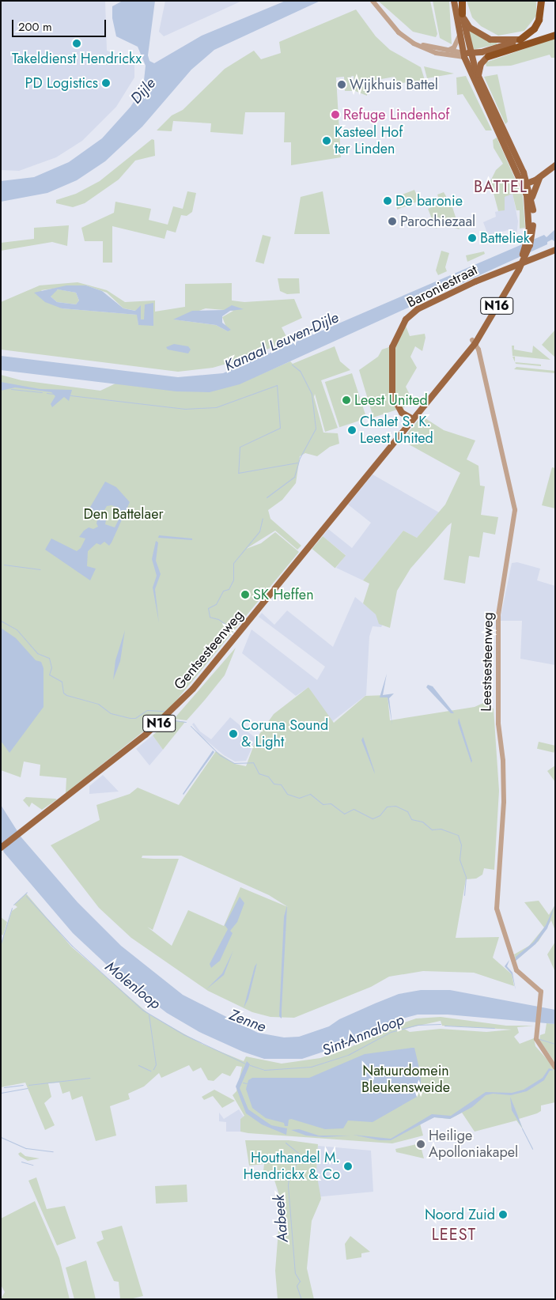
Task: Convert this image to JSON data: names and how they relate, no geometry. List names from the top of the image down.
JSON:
{
  "streets": {
    "highway": ["N16"],
    "main road": ["Baroniestraat", "Gentsesteenweg"],
    "street": ["Leestsesteenweg"]
  },
  "crossings": [
    ["Baroniestraat", "Gentsesteenweg"],
    ["N16", "Gentsesteenweg"],
    ["Gentsesteenweg", "Leestsesteenweg"]
  ],
  "districts": ["BATTEL", "LEEST"],
  "water": [
    "Dijle",
    "Kanaal Leuven-Dijle",
    "Molenloop",
    "Zenne",
    "Sint-Annaloop",
    "Aabeek"
  ],
  "parks": ["Den Battelaer", "Natuurdomein Bleukensweide"],
  "places": [
    "Takeldienst Hendrickx",
    "PD Logistics",
    "Wijkhuis Battel",
    "Refuge Lindenhof",
    "Kasteel Hof ter Linden",
    "De baronie",
    "Parochiezaal",
    "Batteliek",
    "Leest United",
    "Chalet S. K. Leest United",
    "SK Heffen",
    "Coruna Sound & Light",
    "Heilige Apolloniakapel",
    "Houthandel M. Hendrickx & Co",
    "Noord Zuid"
  ],
  "scale_bar": "200 m"
}
